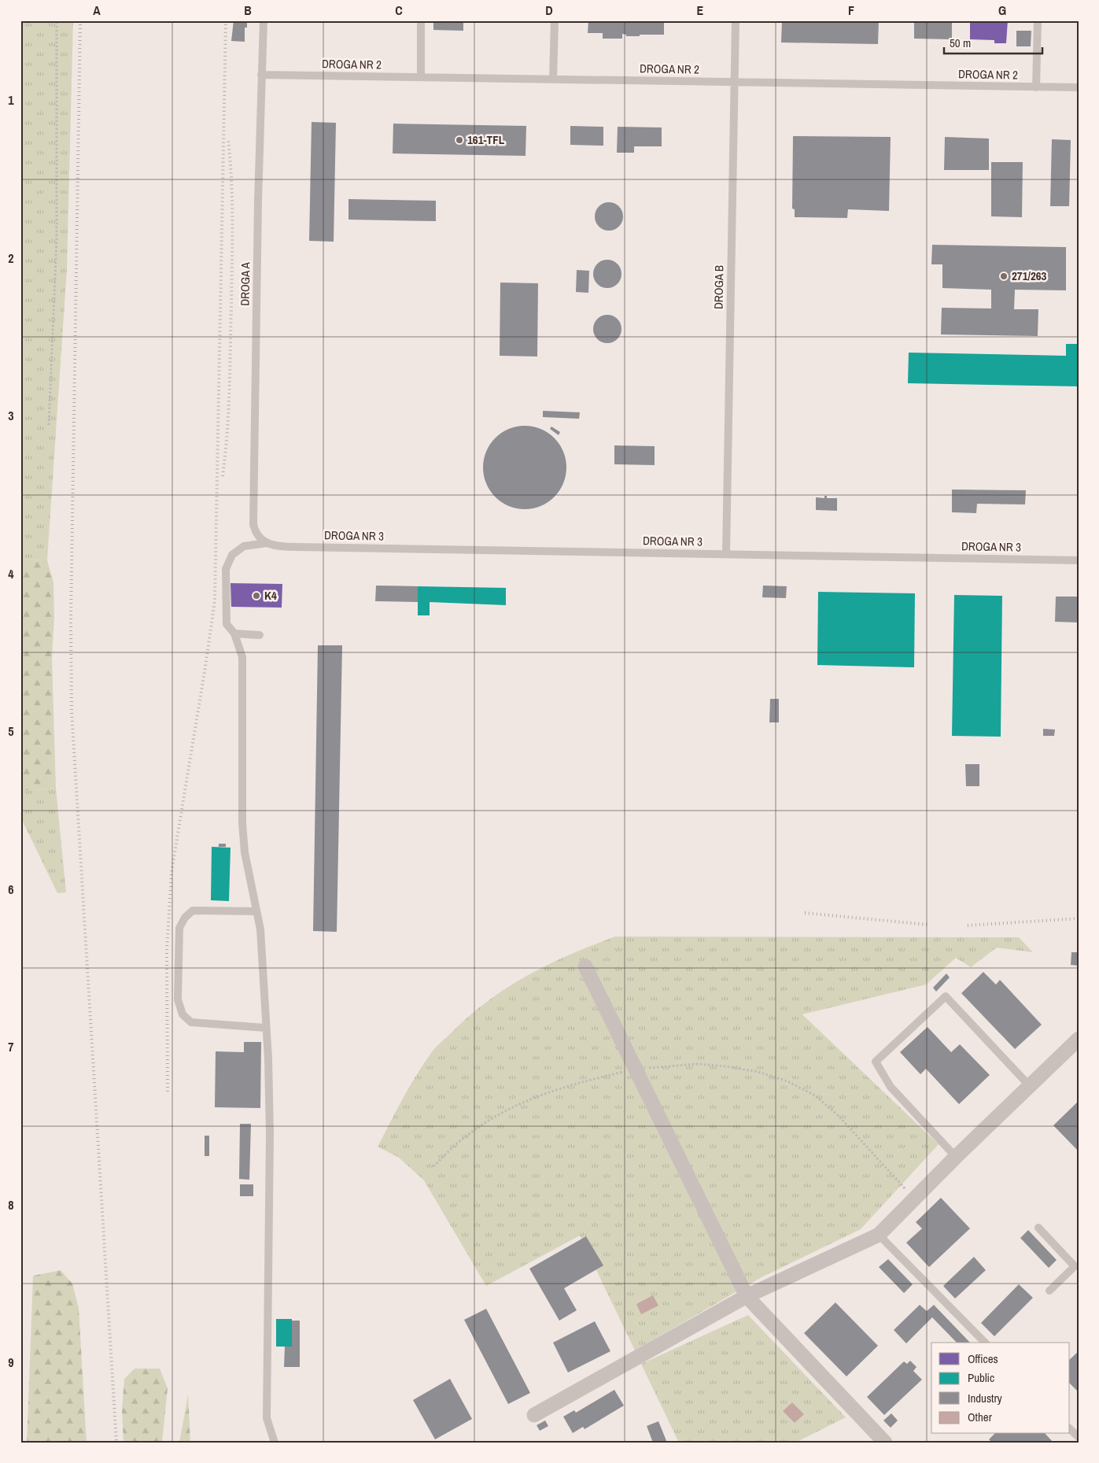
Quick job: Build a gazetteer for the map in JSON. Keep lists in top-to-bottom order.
{
  "streets": {
    "lane": [
      "DROGA NR 2",
      "DROGA A",
      "DROGA B",
      "DROGA NR 3"
    ]
  },
  "crossings": [
    ["DROGA NR 2", "DROGA A"],
    ["DROGA NR 2", "DROGA B"],
    ["DROGA A", "DROGA NR 3"],
    ["DROGA B", "DROGA NR 3"]
  ],
  "places": ["161-TFL", "271/263", "K4"],
  "legend": [
    "Offices",
    "Public",
    "Industry",
    "Other"
  ],
  "scale_bar": "50 m",
  "grid": {
    "columns": [
      "A",
      "B",
      "C",
      "D",
      "E",
      "F",
      "G"
    ],
    "rows": [
      "1",
      "2",
      "3",
      "4",
      "5",
      "6",
      "7",
      "8",
      "9"
    ]
  }
}
